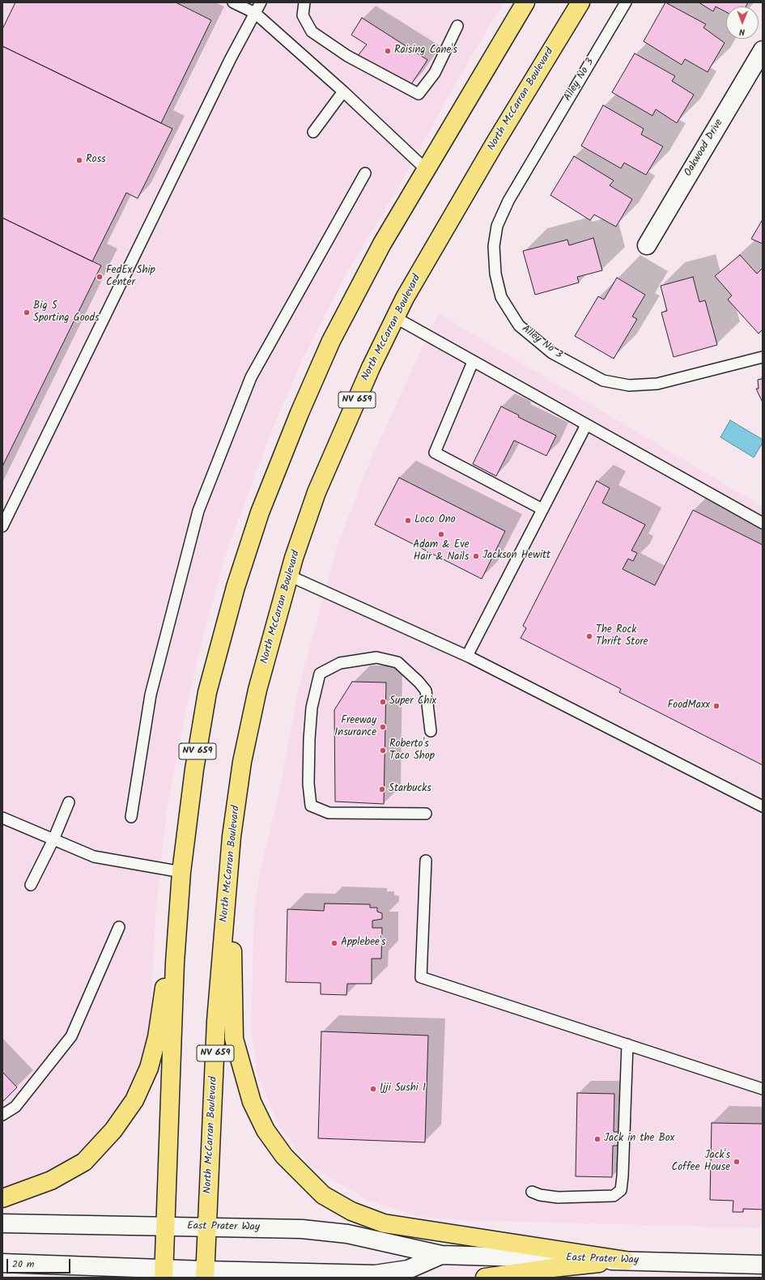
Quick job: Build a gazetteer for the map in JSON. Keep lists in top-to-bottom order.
{
  "streets": {
    "main road": [
      "North McCarran Boulevard",
      "Oakwood Drive",
      "NV 659",
      "East Prater Way"
    ],
    "lane": ["Alley No 3"]
  },
  "crossings": [
    ["North McCarran Boulevard", "East Prater Way"],
    ["NV 659", "East Prater Way"]
  ],
  "places": [
    "Raising Cane's",
    "Ross",
    "FedEx Ship Center",
    "Big 5 Sporting Goods",
    "Loco Ono",
    "Adam & Eve Hair & Nails",
    "Jackson Hewitt",
    "The Rock Thrift Store",
    "Super Chix",
    "FoodMaxx",
    "Freeway Insurance",
    "Roberto's Taco Shop",
    "Starbucks",
    "Applebee's",
    "Ijji Sushi 1",
    "Jack in the Box",
    "Jack's Coffee House"
  ],
  "scale_bar": "20 m",
  "north": "bottom"
}
